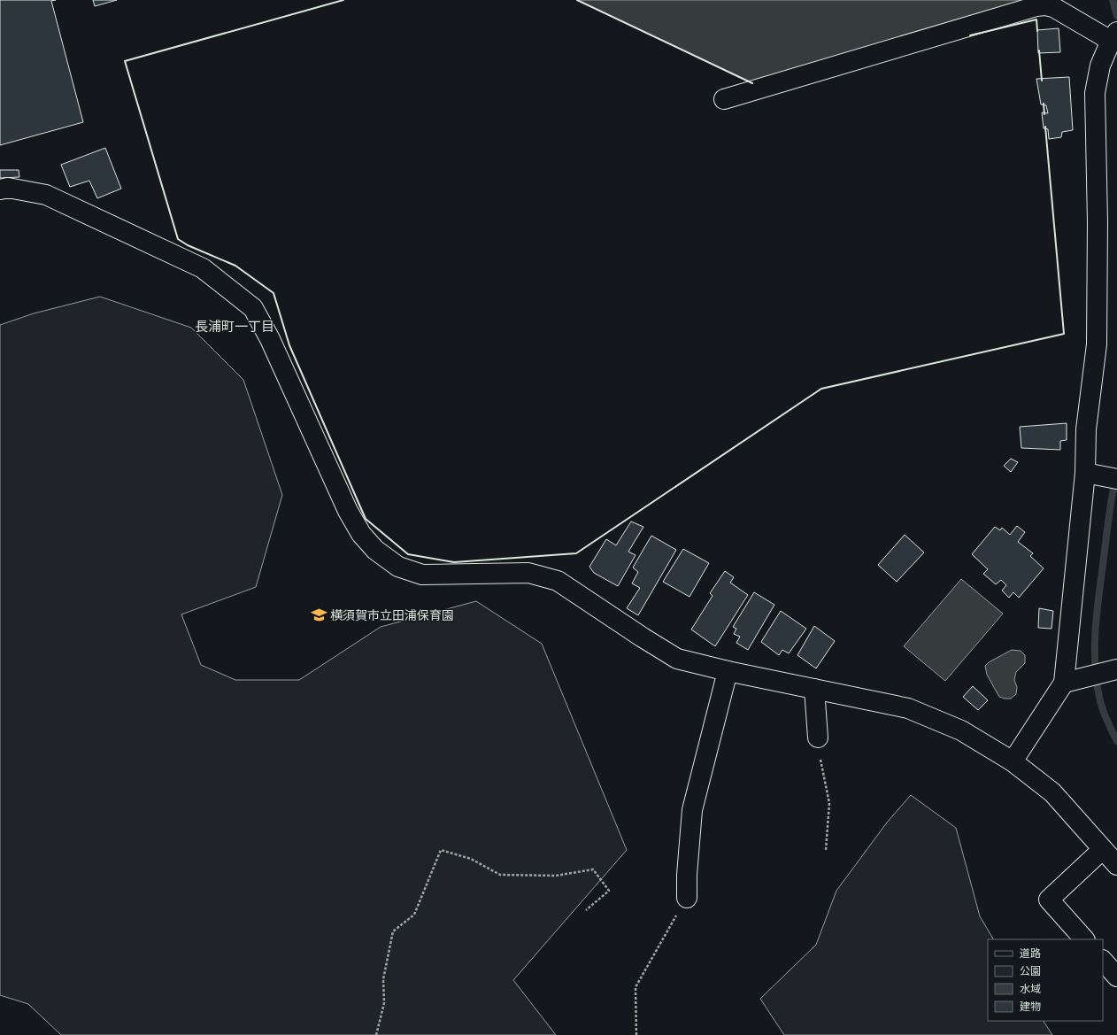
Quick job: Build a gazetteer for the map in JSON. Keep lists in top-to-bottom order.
{
  "districts": ["長浦町一丁目"],
  "places": {
    "school or university": ["横須賀市立田浦保育園"]
  },
  "legend": [
    "道路",
    "公園",
    "水域",
    "建物"
  ]
}
